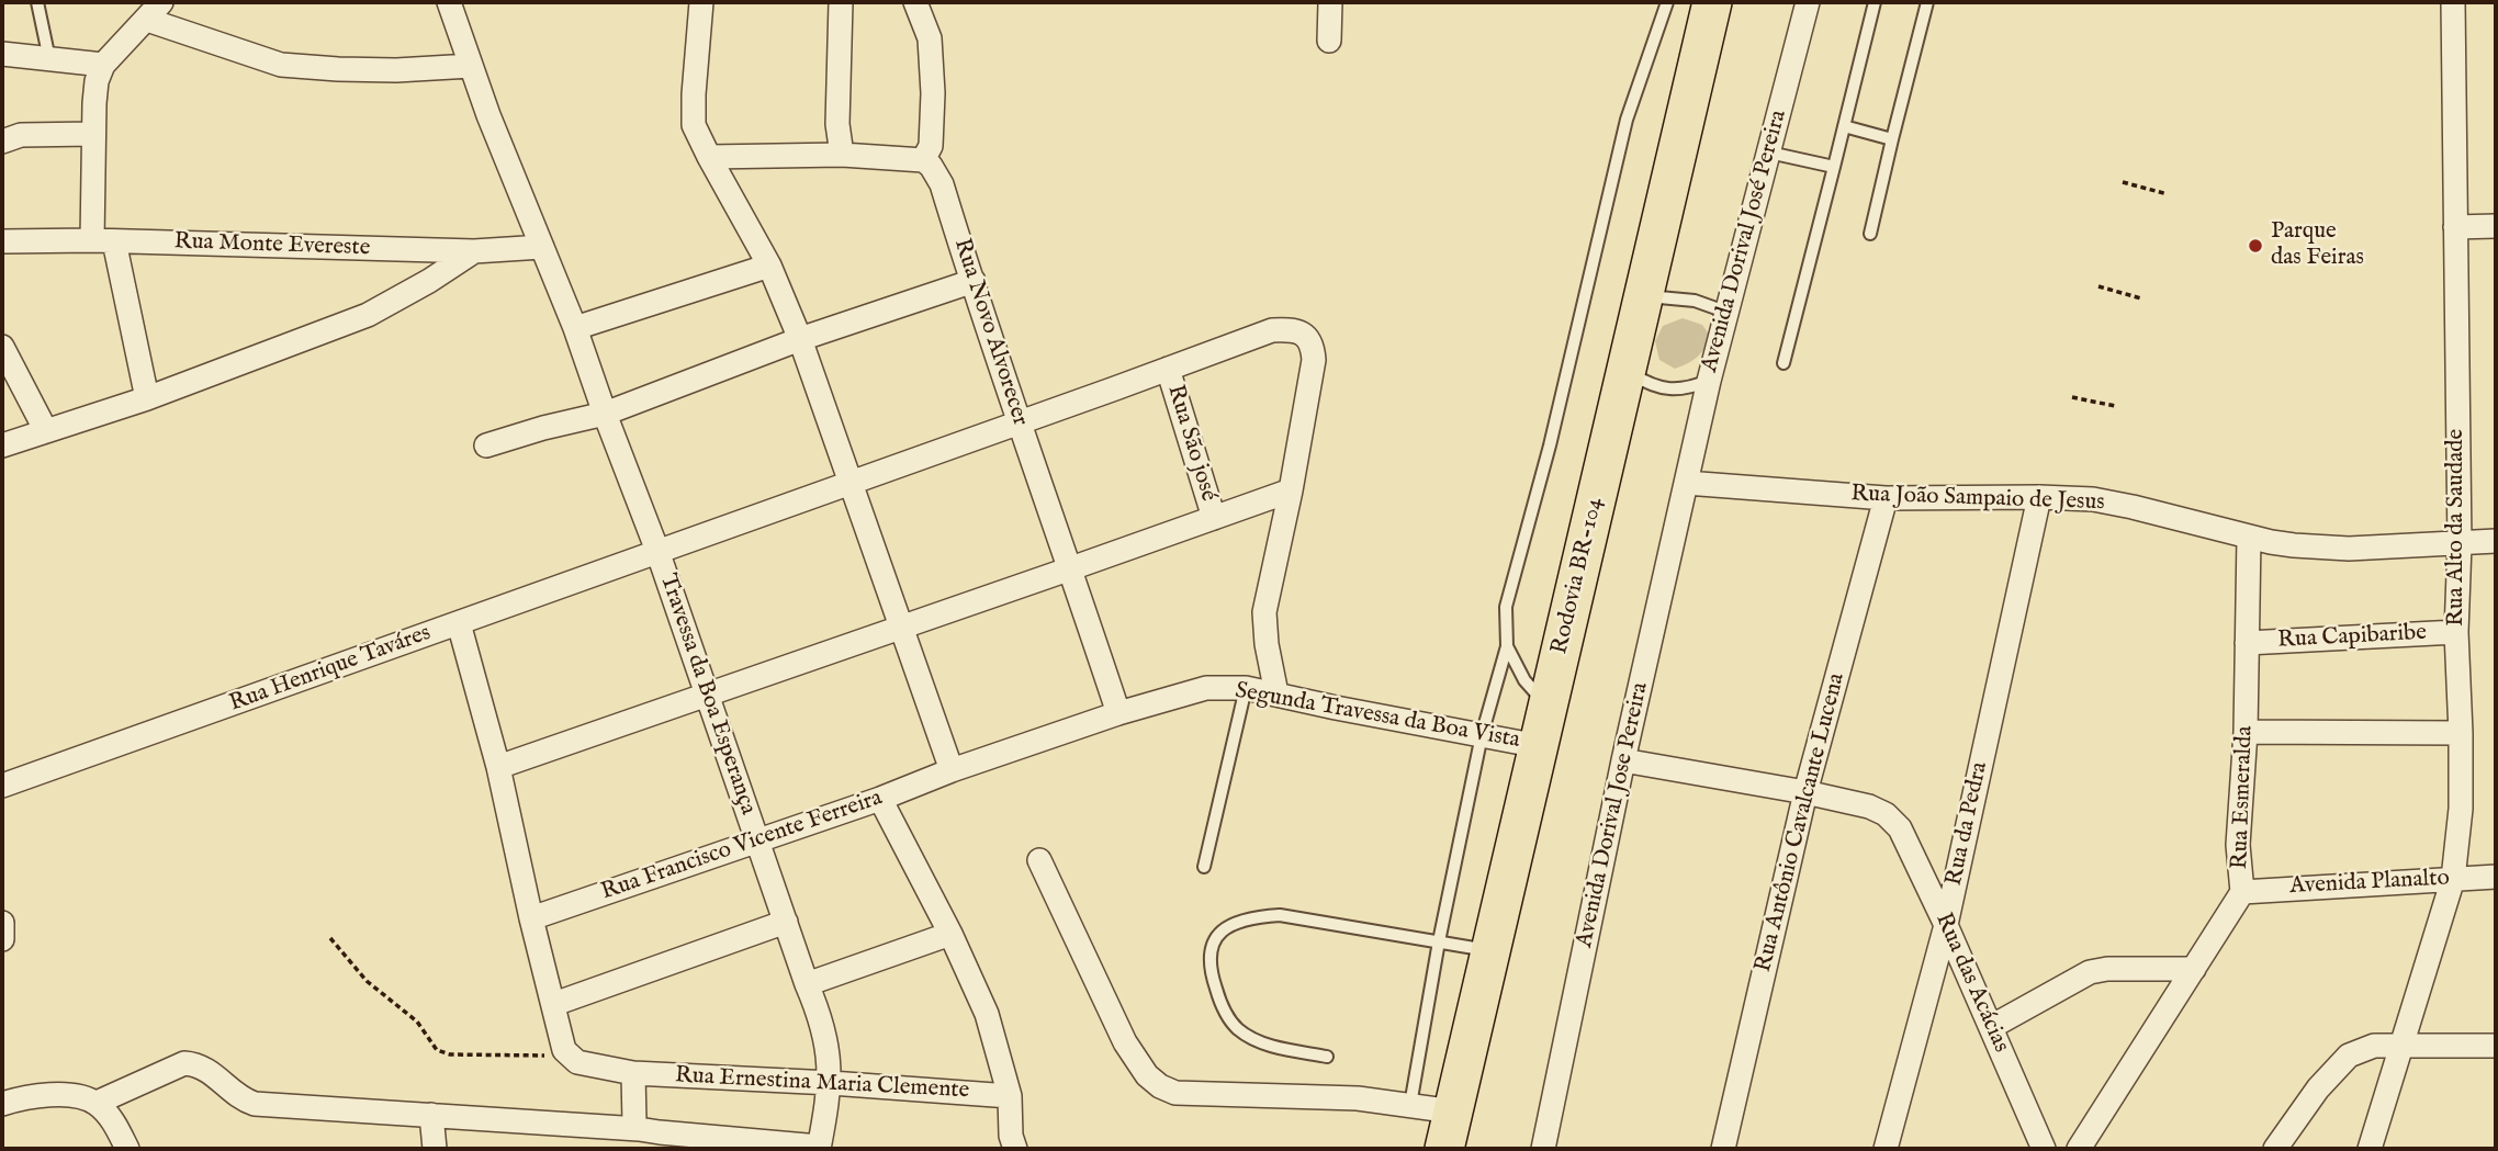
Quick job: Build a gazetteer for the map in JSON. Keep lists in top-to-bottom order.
{
  "streets": {
    "highway": ["Rodovia BR-104"],
    "street": [
      "Avenida Dorival José Pereira",
      "Rua Monte Evereste",
      "Rua Novo Alvorecer",
      "Rua São josé",
      "Rua João Sampaio de Jesus",
      "Rua Alto da Saudade",
      "Rua Capibaribe",
      "Rua Henrique Taváres",
      "Travessa da Boa Esperança",
      "Segunda Travessa da Boa Vista",
      "Rua Esmeralda",
      "Avenida Dorival Jose Pereira",
      "Rua Antônio Cavalcante Lucena",
      "Rua da Pedra",
      "Rua Francisco Vicente Ferreira",
      "Avenida Planalto",
      "Rua das Acácias",
      "Rua Ernestina Maria Clemente"
    ]
  },
  "crossings": [
    ["Avenida Dorival José Pereira", "Rua João Sampaio de Jesus"],
    ["Avenida Dorival José Pereira", "Avenida Dorival Jose Pereira"],
    ["Rua Monte Evereste", "Travessa da Boa Esperança"],
    ["Rua Novo Alvorecer", "Rua Henrique Taváres"],
    ["Rua Novo Alvorecer", "Segunda Travessa da Boa Vista"],
    ["Rua São josé", "Rua Henrique Taváres"],
    ["Rua João Sampaio de Jesus", "Rua Alto da Saudade"],
    ["Rua João Sampaio de Jesus", "Rua Esmeralda"],
    ["Rua João Sampaio de Jesus", "Avenida Dorival Jose Pereira"],
    ["Rua João Sampaio de Jesus", "Rua Antônio Cavalcante Lucena"],
    ["Rua João Sampaio de Jesus", "Rua da Pedra"],
    ["Rua Alto da Saudade", "Rua Capibaribe"],
    ["Rua Alto da Saudade", "Avenida Planalto"],
    ["Rodovia BR-104", "Segunda Travessa da Boa Vista"],
    ["Rua Capibaribe", "Rua Esmeralda"],
    ["Rua Henrique Taváres", "Travessa da Boa Esperança"],
    ["Travessa da Boa Esperança", "Rua Francisco Vicente Ferreira"],
    ["Travessa da Boa Esperança", "Rua Ernestina Maria Clemente"],
    ["Segunda Travessa da Boa Vista", "Rua Francisco Vicente Ferreira"],
    ["Rua Esmeralda", "Avenida Planalto"],
    ["Avenida Dorival Jose Pereira", "Rua das Acácias"],
    ["Rua Antônio Cavalcante Lucena", "Rua das Acácias"],
    ["Rua da Pedra", "Rua das Acácias"]
  ],
  "places": ["Parque das Feiras"]
}
